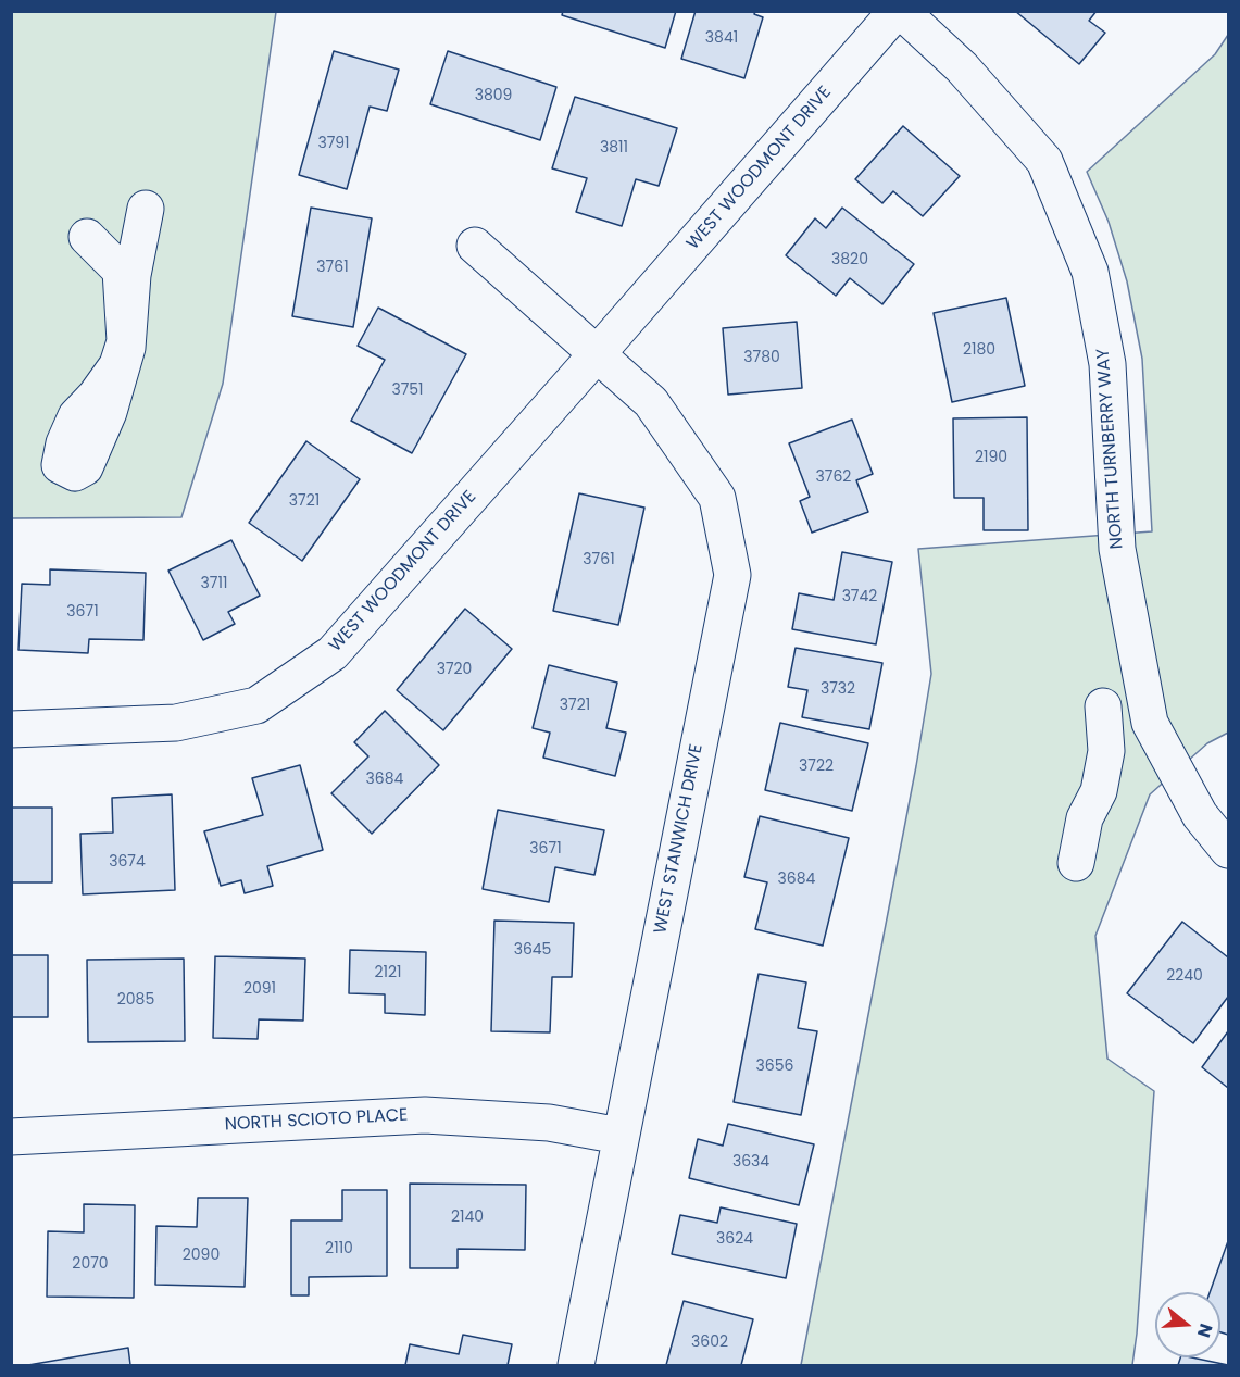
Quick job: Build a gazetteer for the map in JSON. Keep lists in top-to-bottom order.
{
  "streets": {
    "street": [
      "WEST WOODMONT DRIVE",
      "NORTH TURNBERRY WAY",
      "WEST STANWICH DRIVE",
      "NORTH SCIOTO PLACE"
    ]
  },
  "crossings": [
    ["WEST WOODMONT DRIVE", "NORTH TURNBERRY WAY"],
    ["WEST WOODMONT DRIVE", "WEST STANWICH DRIVE"],
    ["WEST STANWICH DRIVE", "NORTH SCIOTO PLACE"]
  ],
  "house_numbers": [
    "3841",
    "3809",
    "3791",
    "3811",
    "3820",
    "3761",
    "2180",
    "3780",
    "3751",
    "2190",
    "3762",
    "3721",
    "3761",
    "3711",
    "3742",
    "3671",
    "3720",
    "3732",
    "3721",
    "3722",
    "3684",
    "3671",
    "3674",
    "3684",
    "3645",
    "2121",
    "2240",
    "2091",
    "2085",
    "3656",
    "3634",
    "2140",
    "3624",
    "2110",
    "2090",
    "2070",
    "3602"
  ],
  "north": "right"
}
